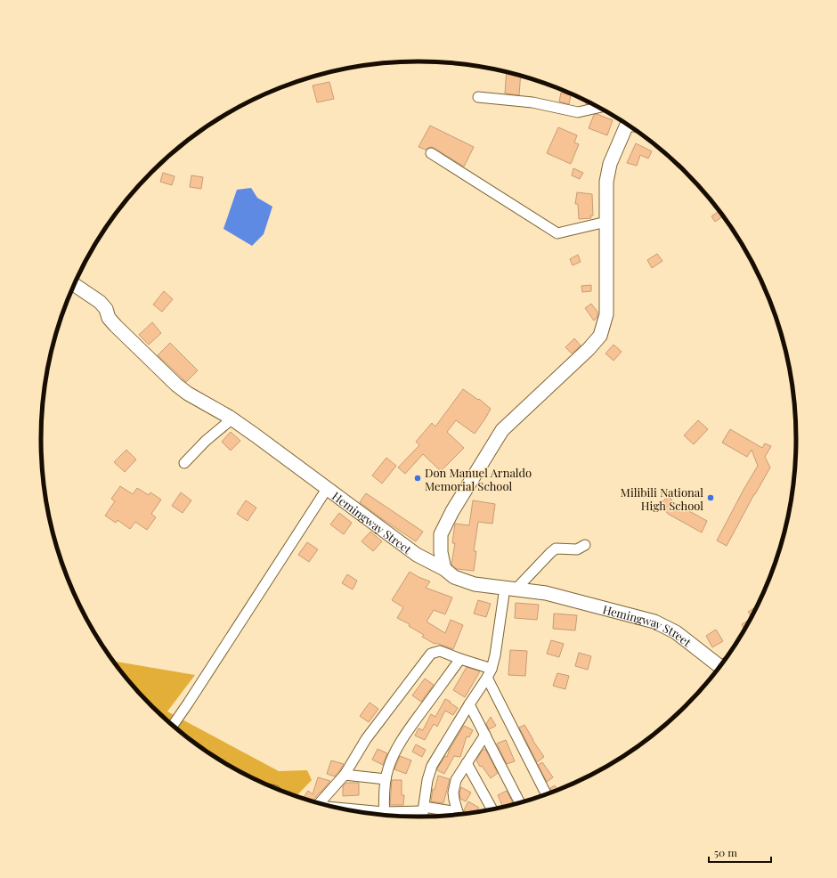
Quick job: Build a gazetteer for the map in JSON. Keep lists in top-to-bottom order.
{
  "streets": {
    "main road": ["Hemingway Street"]
  },
  "places": ["Don Manuel Arnaldo Memorial School", "Milibili National High School"],
  "scale_bar": "50 m"
}
